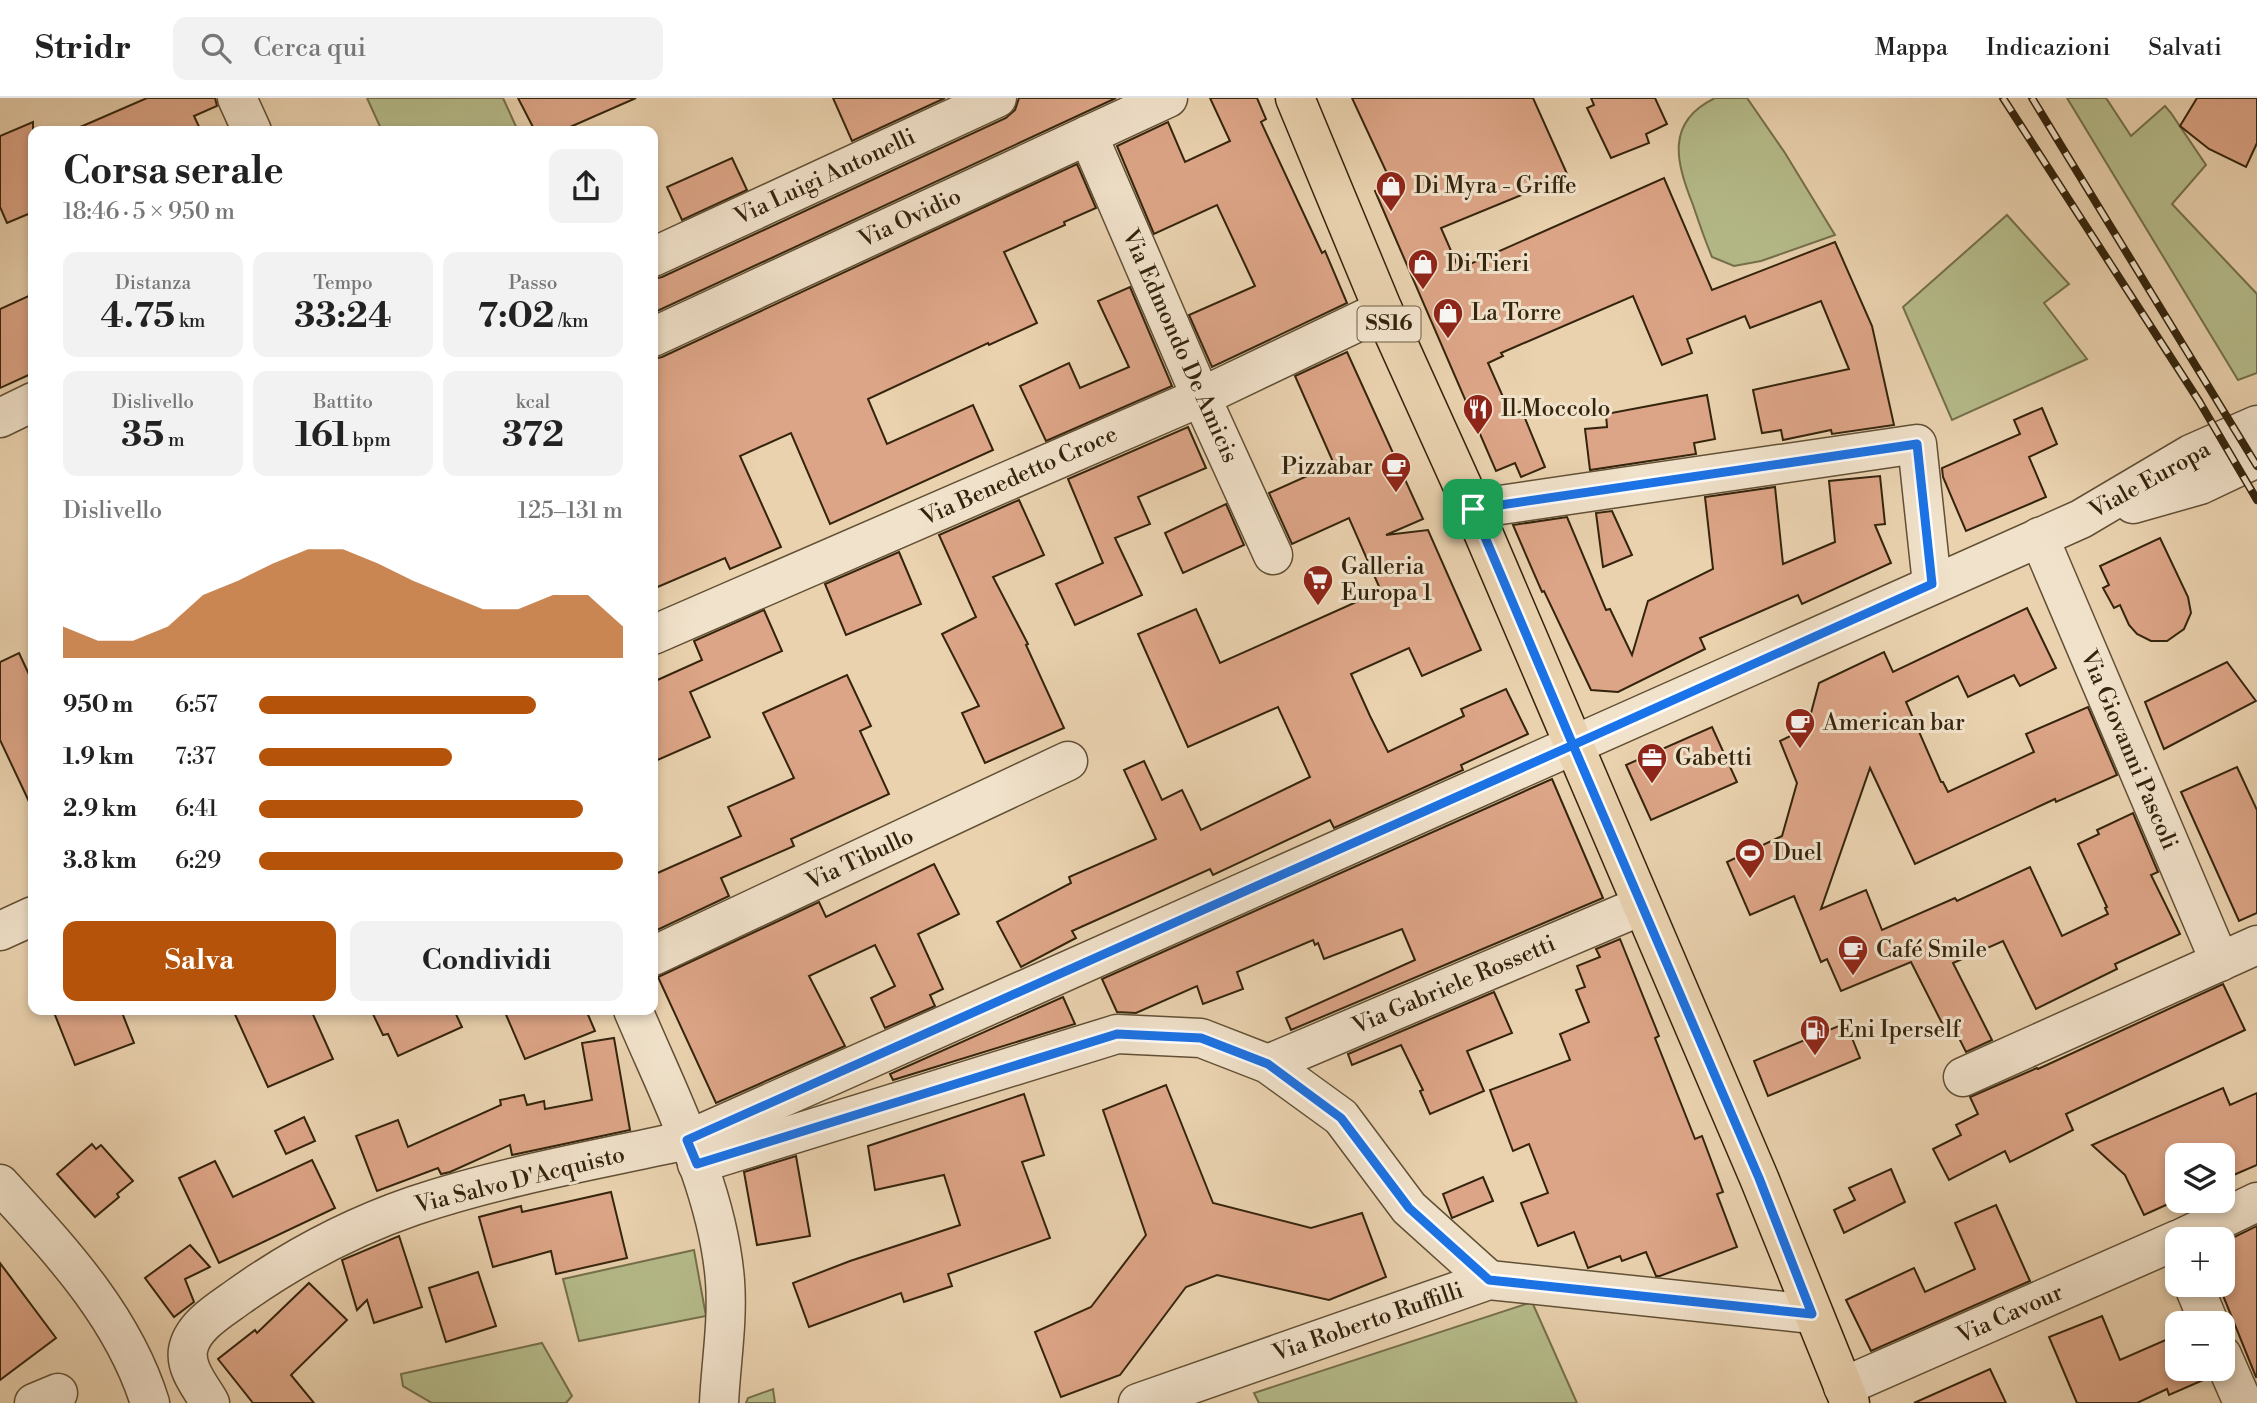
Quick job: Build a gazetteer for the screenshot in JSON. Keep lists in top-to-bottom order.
{
  "streets": {
    "main road": ["SS16"],
    "street": [
      "Via Luigi Antonelli",
      "Via Ovidio",
      "Via Edmondo De Amicis",
      "Via Benedetto Croce",
      "Viale Europa",
      "Via Giovanni Pascoli",
      "Via Tibullo",
      "Via Gabriele Rossetti",
      "Via Salvo D'Acquisto",
      "Via Cavour",
      "Via Roberto Ruffilli"
    ]
  },
  "crossings": [
    ["Via Ovidio", "Via Edmondo De Amicis"],
    ["SS16", "Via Benedetto Croce"],
    ["SS16", "Viale Europa"],
    ["SS16", "Via Gabriele Rossetti"],
    ["SS16", "Via Cavour"],
    ["SS16", "Via Roberto Ruffilli"],
    ["Via Edmondo De Amicis", "Via Benedetto Croce"],
    ["Viale Europa", "Via Giovanni Pascoli"],
    ["Viale Europa", "Via Salvo D'Acquisto"]
  ],
  "places": {
    "shop": ["Di Myra - Griffe", "Di Tieri", "La Torre"],
    "restaurant": ["Il Moccolo"],
    "cafe": ["Pizzabar", "American bar", "Café Smile"],
    "supermarket": ["Galleria Europa 1"],
    "office": ["Gabetti"],
    "sports": ["Duel"],
    "fuel station": ["Eni Iperself"]
  },
  "page": {
    "header": "Stridr",
    "search": "Cerca qui",
    "nav": ["Mappa", "Indicazioni", "Salvati"],
    "heading": ["Corsa serale", "18:46 · 5 × 950 m"],
    "stats": [
      ["Distanza", "4.75 km"],
      ["Tempo", "33:24"],
      ["Passo", "7:02 /km"],
      ["Dislivello", "35 m"],
      ["Battito", "161 bpm"],
      ["kcal", "372"]
    ],
    "chart": ["Dislivello", "125–131 m"],
    "list": [
      {
        "name": "950 m",
        "note": "6:57"
      },
      {
        "name": "1.9 km",
        "note": "7:37"
      },
      {
        "name": "2.9 km",
        "note": "6:41"
      },
      {
        "name": "3.8 km",
        "note": "6:29"
      }
    ],
    "buttons": ["Salva", "Condividi"],
    "map_buttons": ["+", "−"]
  }
}
